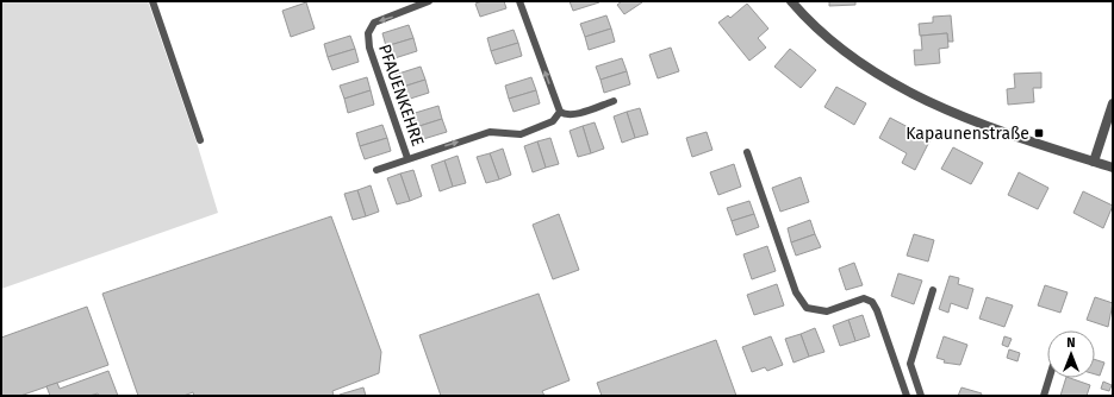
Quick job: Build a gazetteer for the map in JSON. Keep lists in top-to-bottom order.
{
  "streets": {
    "lane": ["PFAUENKEHRE"]
  },
  "places": {
    "transit": ["Kapaunenstraße"]
  },
  "north": "top"
}
